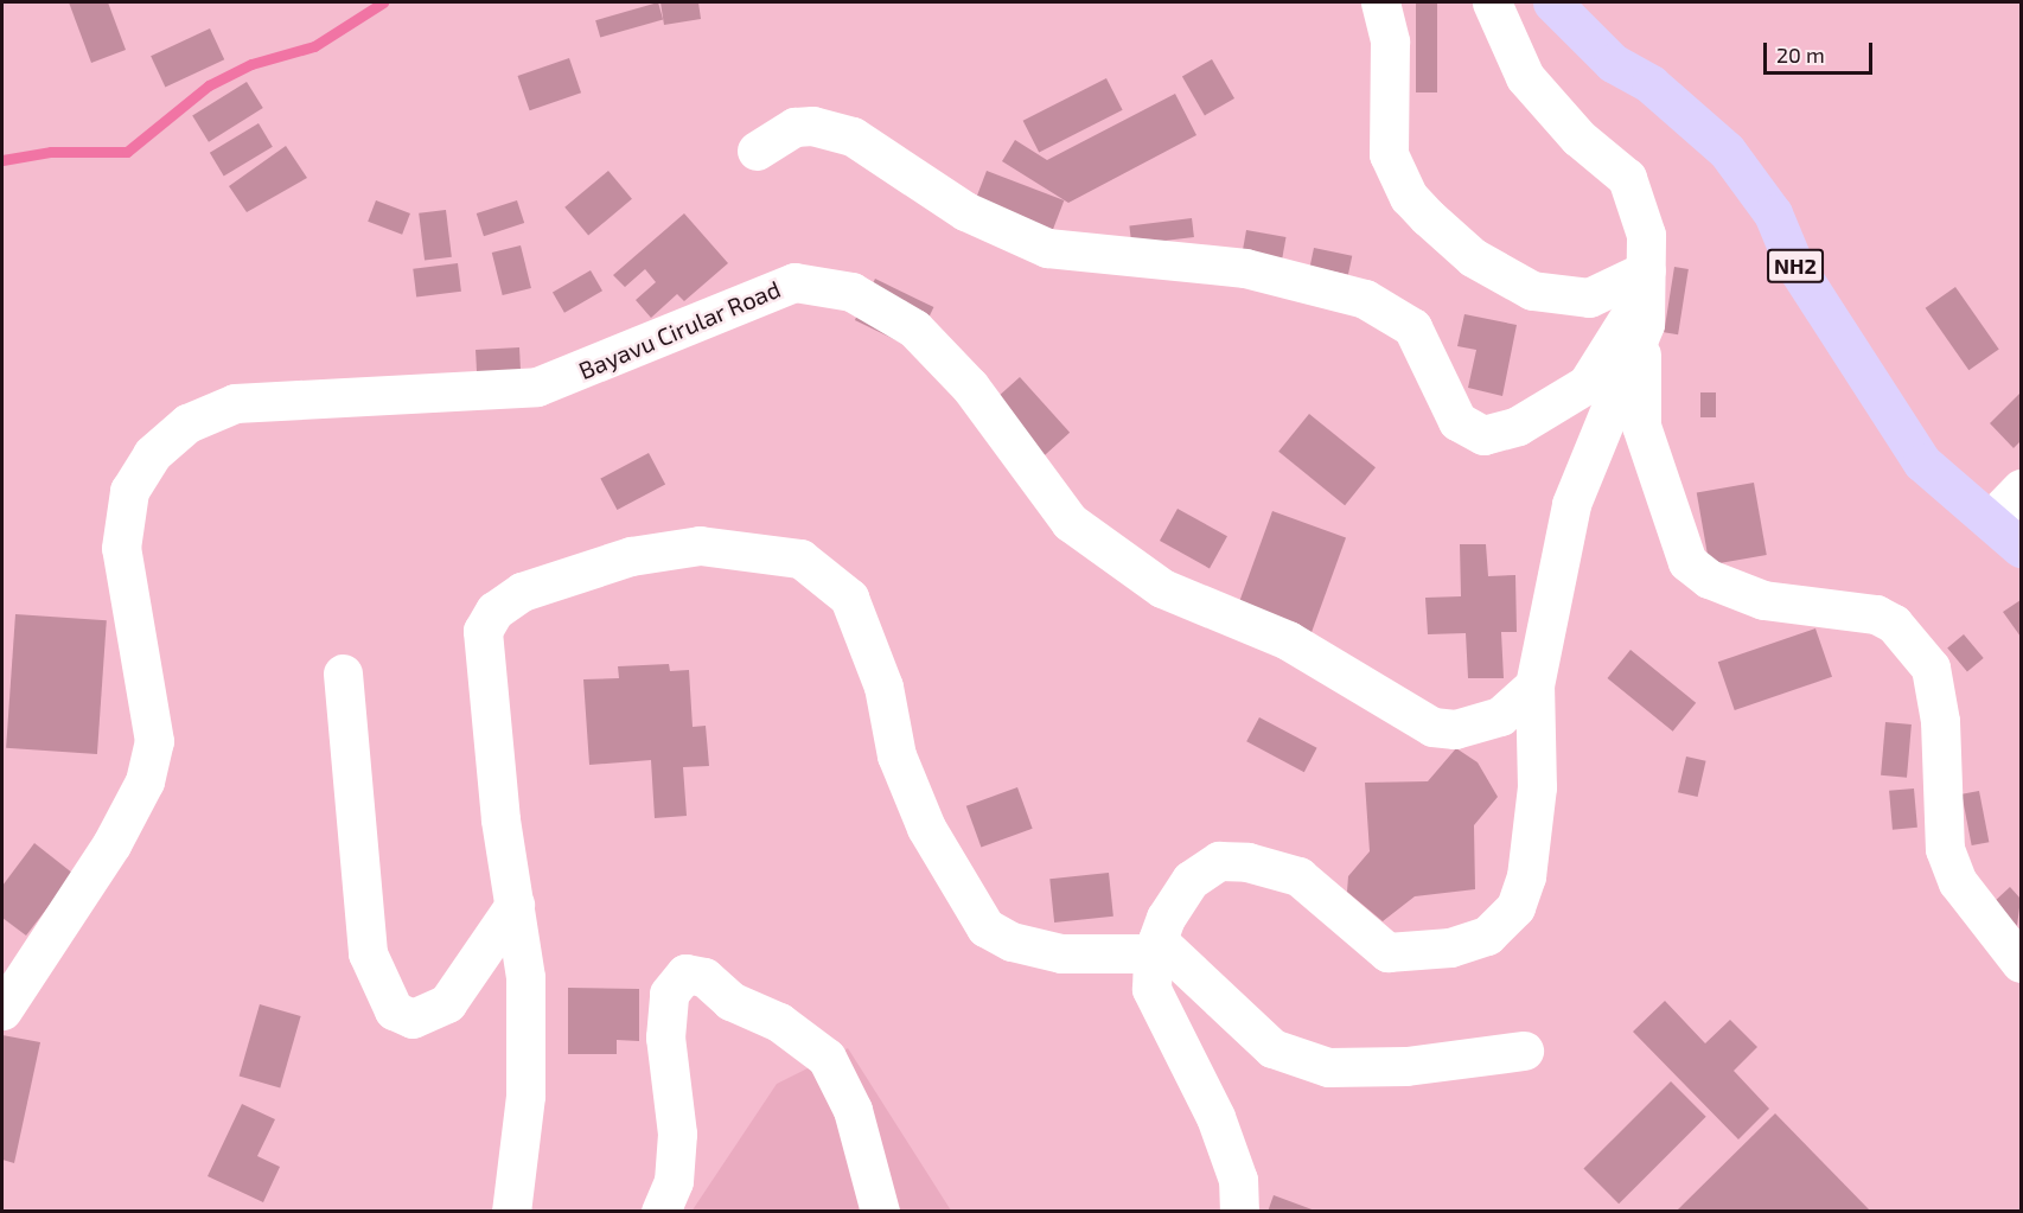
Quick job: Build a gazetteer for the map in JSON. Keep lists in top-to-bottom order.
{
  "streets": {
    "highway": ["NH2"],
    "street": ["Bayavu Cirular Road"]
  },
  "scale_bar": "20 m"
}
